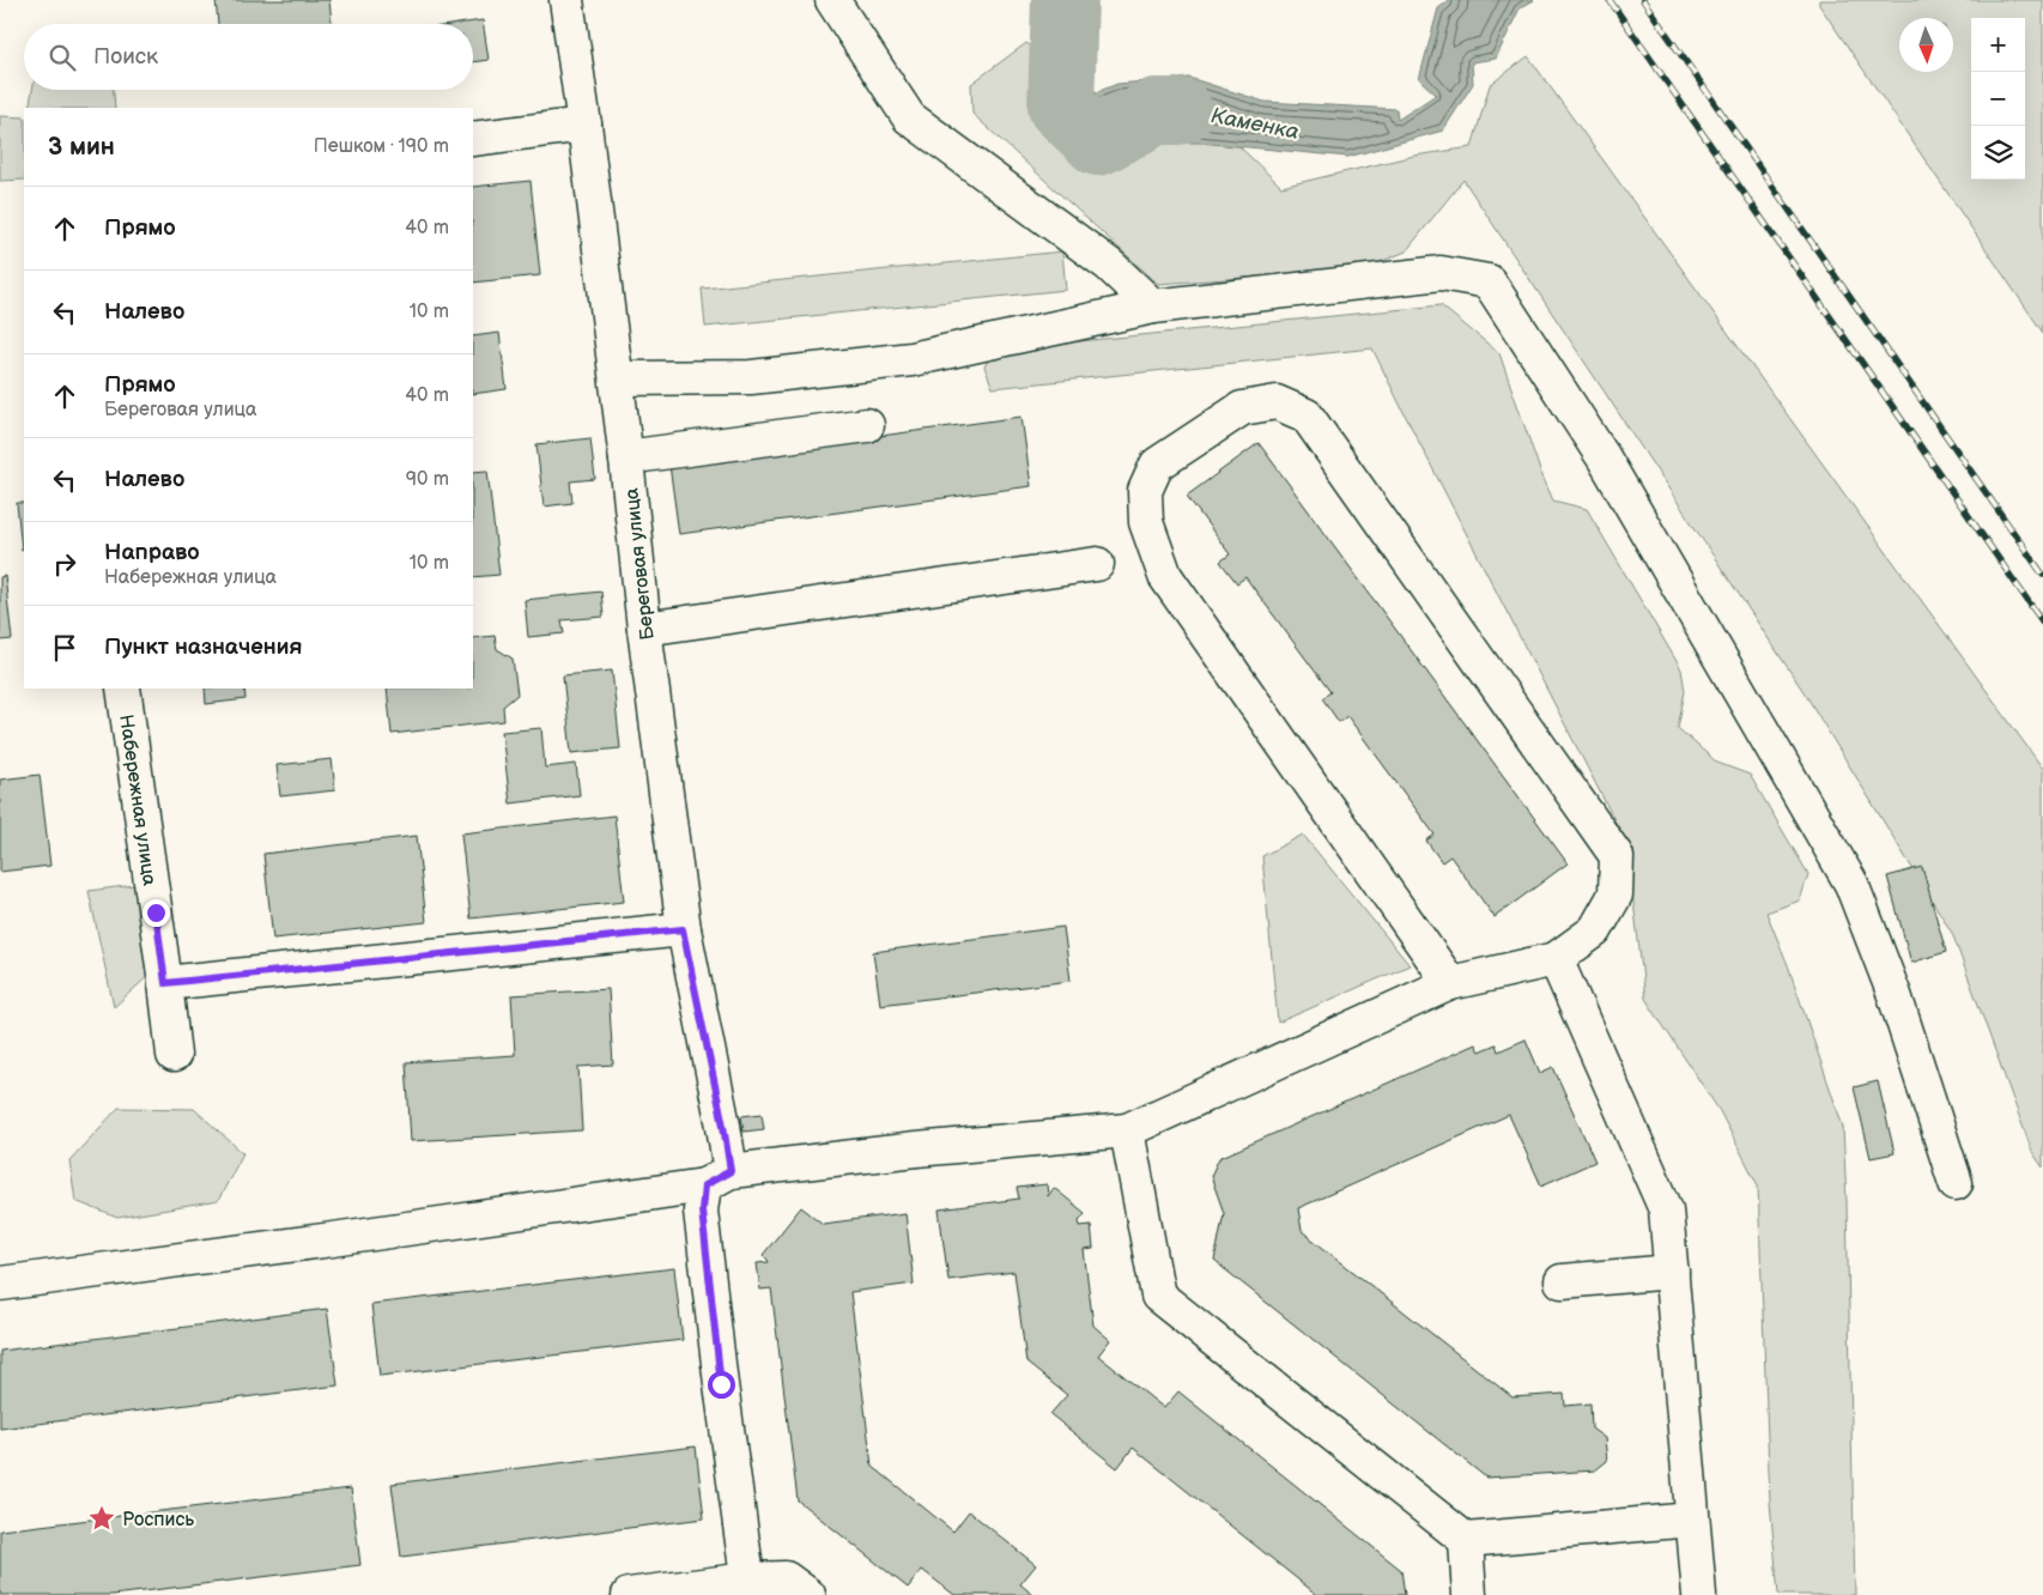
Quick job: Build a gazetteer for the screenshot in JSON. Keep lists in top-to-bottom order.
{
  "streets": {
    "street": ["Береговая улица", "Набережная улица"]
  },
  "water": ["Каменка"],
  "places": {
    "place": ["Роспись"]
  },
  "north": "bottom",
  "page": {
    "map_buttons": ["+", "−"],
    "search": "Поиск",
    "heading": ["3 мин", "Пешком · 190 m"],
    "list": [
      ["Прямо", "40 m"],
      ["Налево", "10 m"],
      ["Прямо", "Береговая улица", "40 m"],
      ["Налево", "90 m"],
      ["Направо", "Набережная улица", "10 m"],
      "Пункт назначения"
    ]
  }
}
